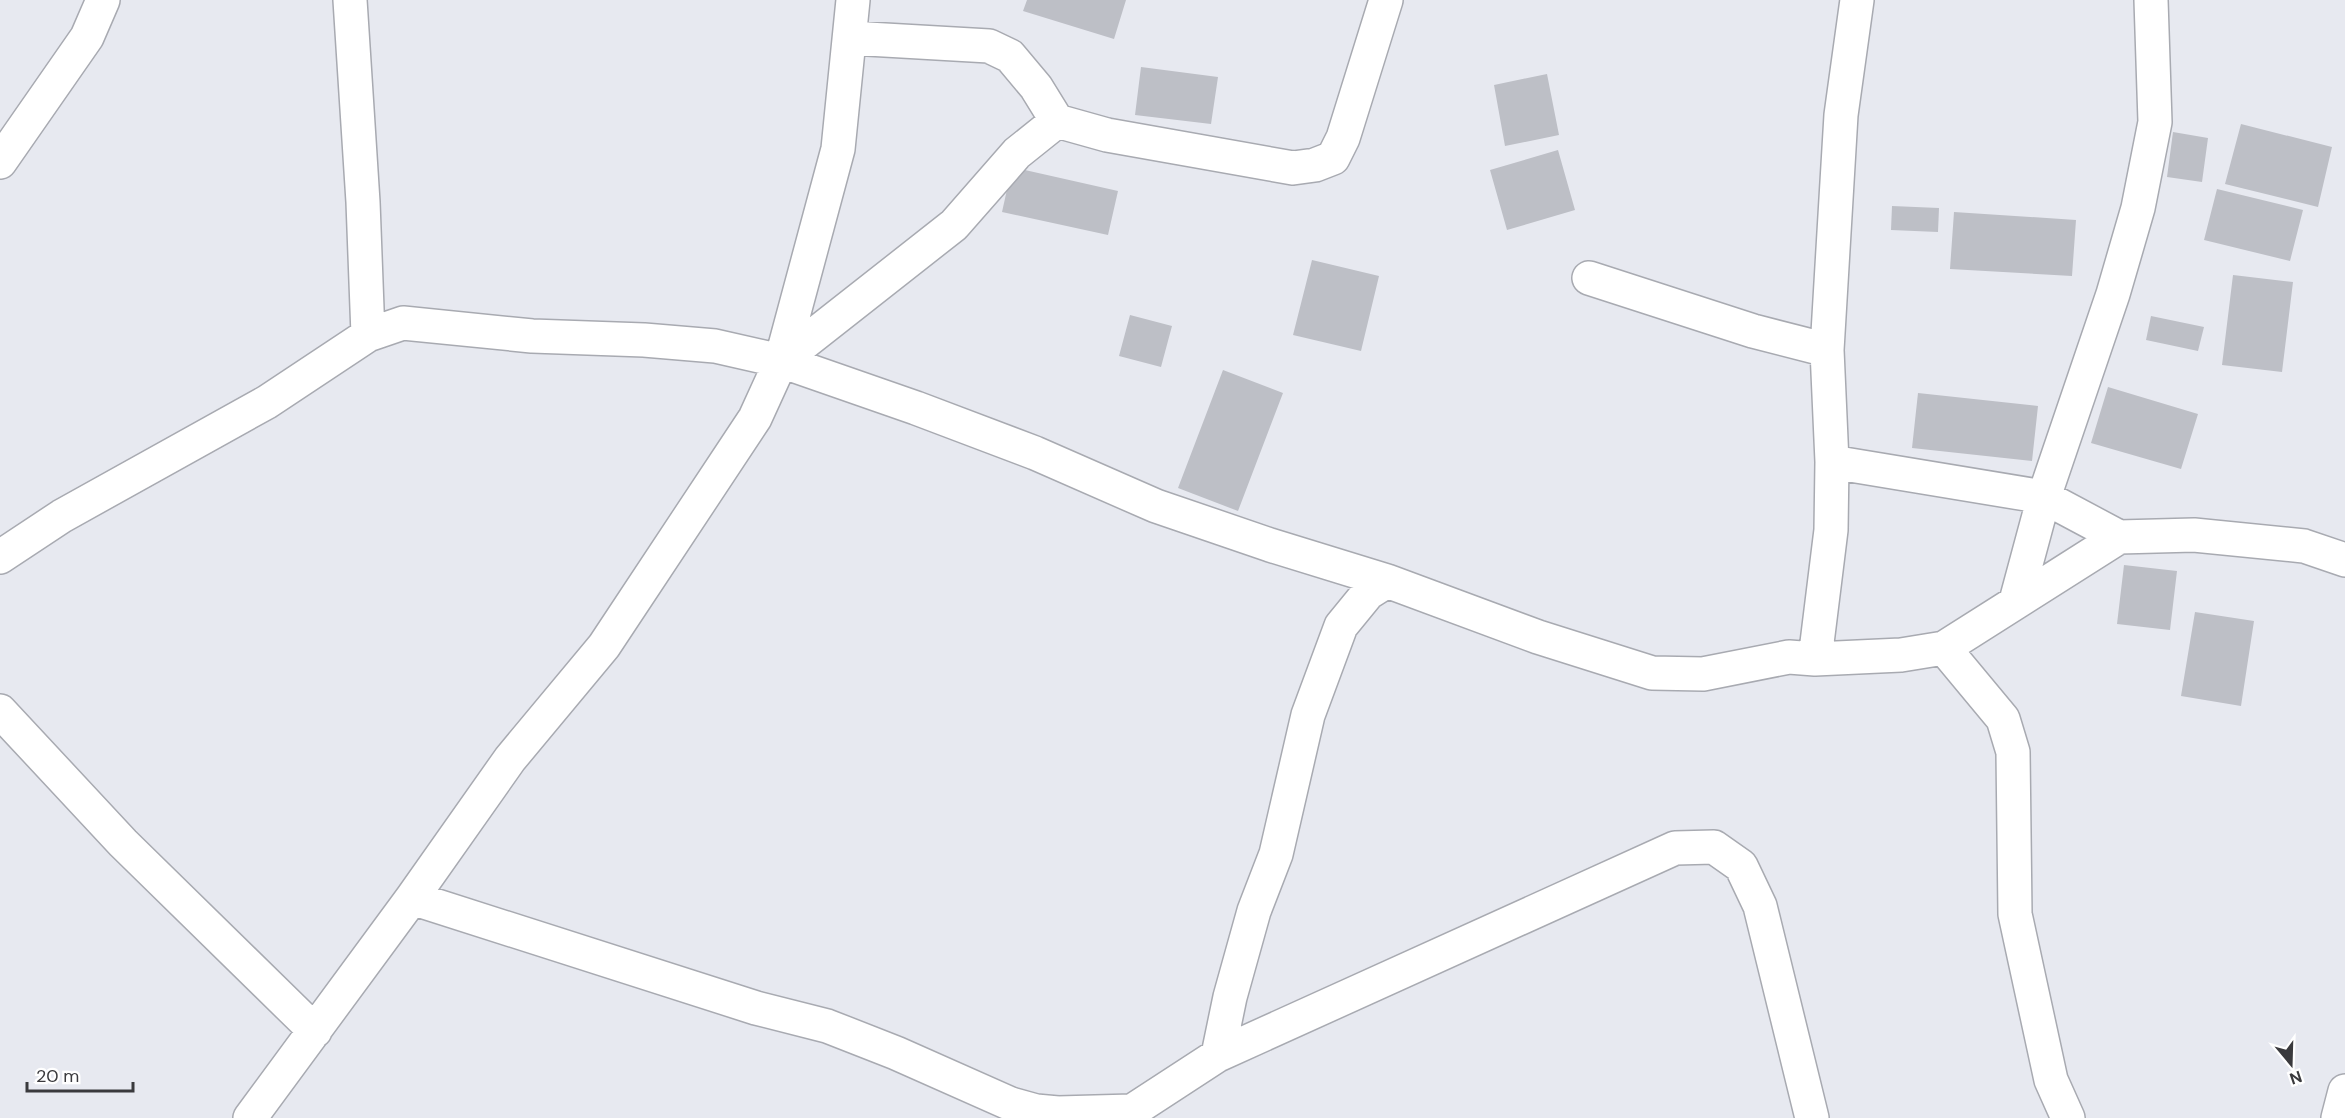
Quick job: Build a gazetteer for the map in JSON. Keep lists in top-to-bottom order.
{
  "scale_bar": "20 m",
  "north": "bottom"
}
